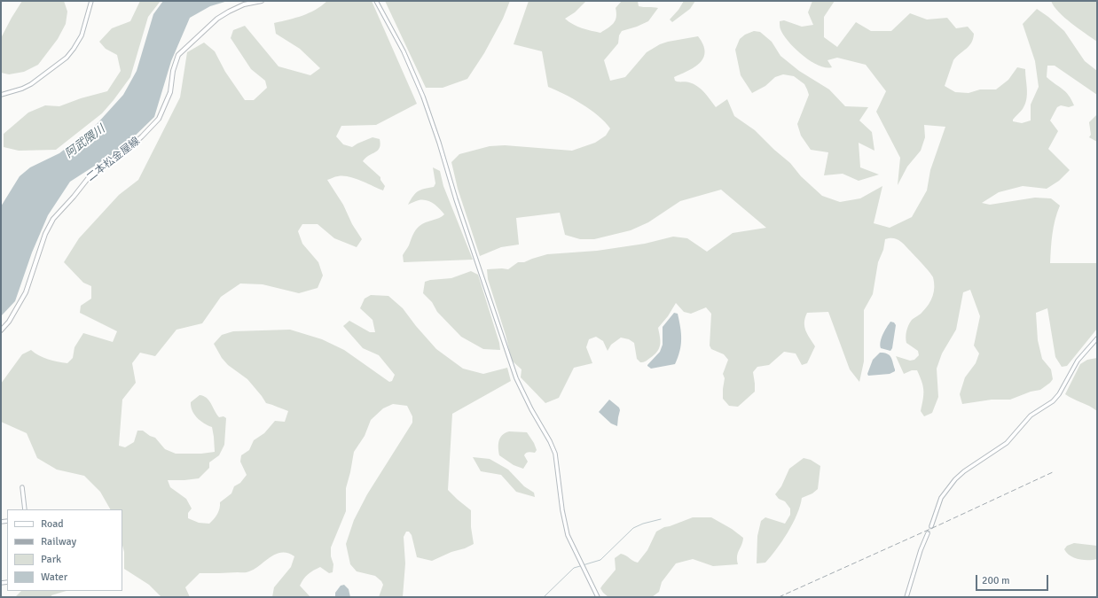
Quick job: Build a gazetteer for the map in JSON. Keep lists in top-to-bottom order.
{
  "streets": {
    "main road": ["二本松金屋線"]
  },
  "water": ["阿武隈川"],
  "legend": [
    "Road",
    "Railway",
    "Park",
    "Water"
  ],
  "scale_bar": "200 m"
}
